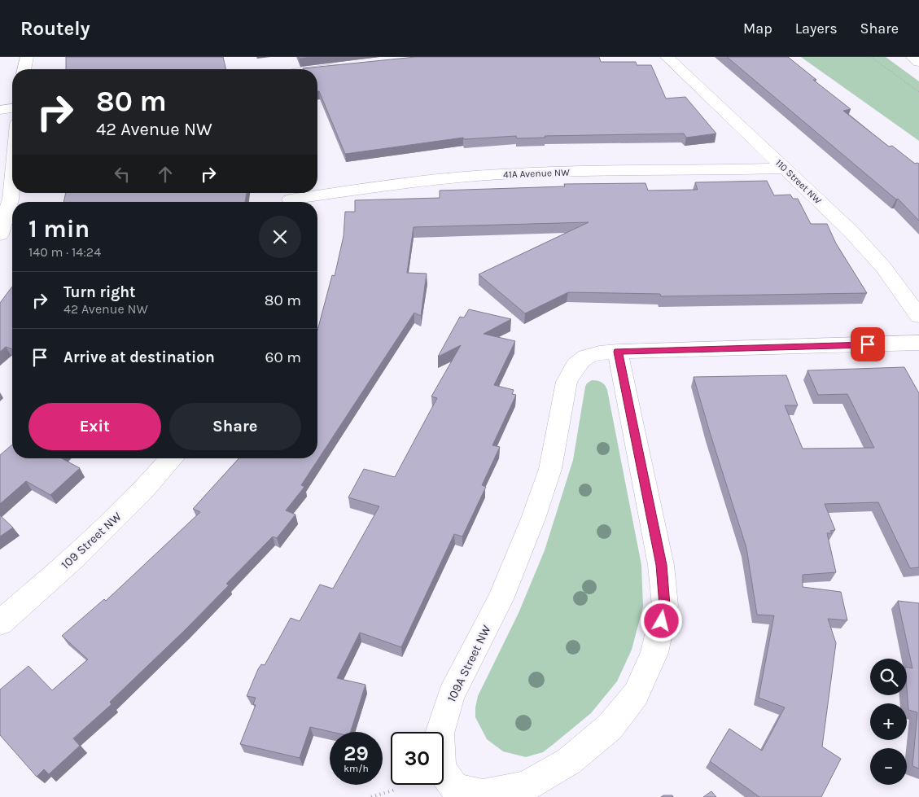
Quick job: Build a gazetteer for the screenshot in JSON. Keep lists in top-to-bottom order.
{
  "streets": {
    "street": [
      "41A Avenue NW",
      "110 Street NW",
      "109 Street NW",
      "109A Street NW"
    ]
  },
  "crossings": [
    ["41A Avenue NW", "110 Street NW"]
  ],
  "page": {
    "header": "Routely",
    "nav": ["Map", "Layers", "Share"],
    "turn": ["80 m", "42 Avenue NW"],
    "heading": ["1 min", "140 m · 14:24"],
    "list": [
      {
        "name": "Turn right",
        "note": "42 Avenue NW",
        "value": "80 m"
      },
      {
        "name": "Arrive at destination",
        "value": "60 m"
      }
    ],
    "buttons": ["Exit", "Share"],
    "map_buttons": ["+", "−"],
    "speed": "29 km/h",
    "limit": "30"
  }
}
